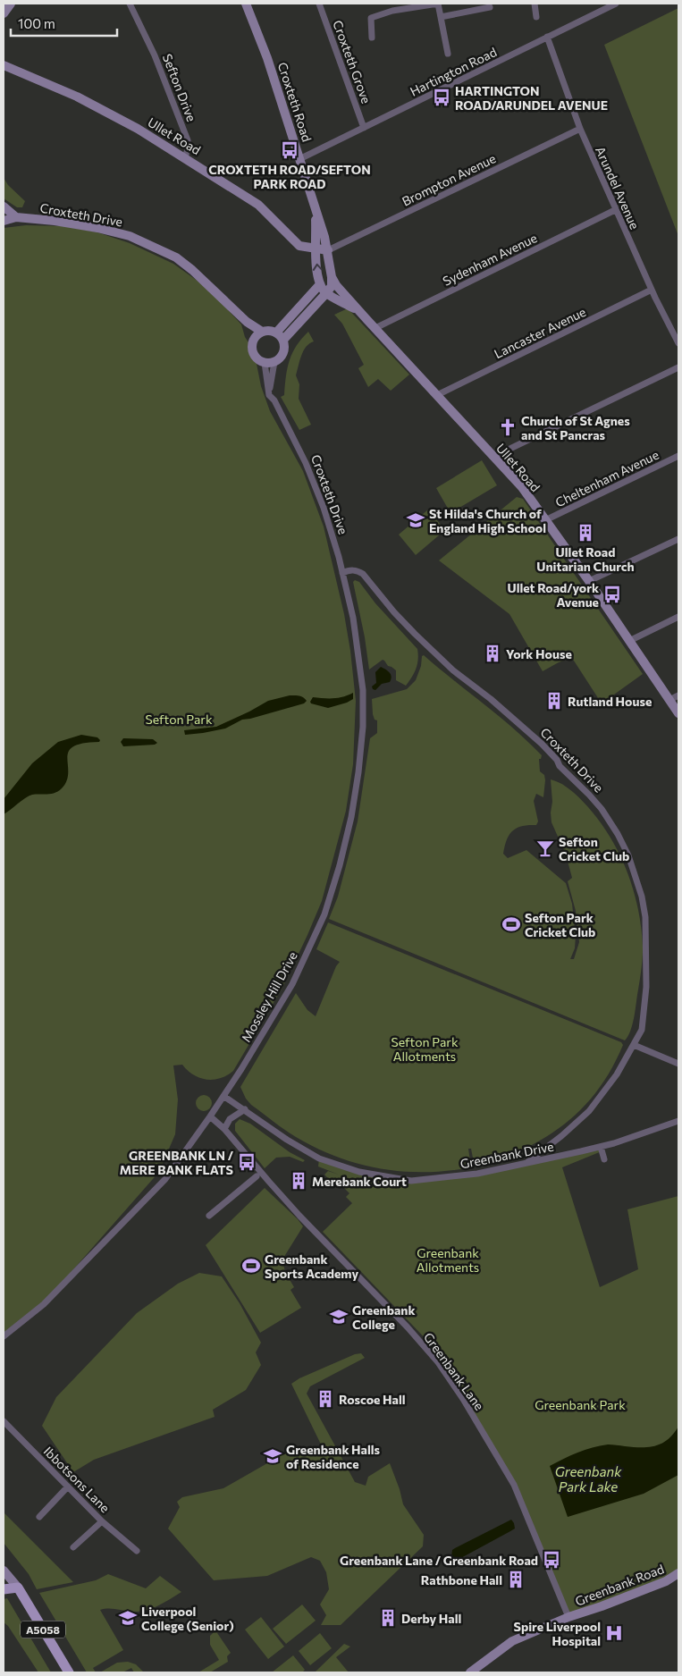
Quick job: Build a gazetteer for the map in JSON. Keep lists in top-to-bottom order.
{
  "streets": {
    "main road": [
      "Croxteth Road",
      "Ullet Road",
      "Croxteth Drive",
      "Greenbank Road",
      "A5058"
    ],
    "street": [
      "Croxteth Grove",
      "Hartington Road",
      "Sefton Drive",
      "Brompton Avenue",
      "Arundel Avenue",
      "Sydenham Avenue",
      "Lancaster Avenue",
      "Cheltenham Avenue",
      "Mossley Hill Drive",
      "Greenbank Drive",
      "Greenbank Lane",
      "Ibbotsons Lane"
    ]
  },
  "crossings": [
    ["Croxteth Grove", "Hartington Road"],
    ["Hartington Road", "Croxteth Road"],
    ["Hartington Road", "Arundel Avenue"],
    ["Sefton Drive", "Ullet Road"],
    ["Croxteth Road", "Ullet Road"],
    ["Croxteth Road", "Brompton Avenue"],
    ["Ullet Road", "Sydenham Avenue"],
    ["Ullet Road", "Lancaster Avenue"],
    ["Ullet Road", "Cheltenham Avenue"],
    ["Brompton Avenue", "Arundel Avenue"],
    ["Arundel Avenue", "Sydenham Avenue"],
    ["Arundel Avenue", "Lancaster Avenue"],
    ["Croxteth Drive", "Mossley Hill Drive"],
    ["Croxteth Drive", "Greenbank Drive"],
    ["Mossley Hill Drive", "Greenbank Drive"],
    ["Mossley Hill Drive", "Greenbank Lane"],
    ["Greenbank Lane", "Greenbank Road"]
  ],
  "water": ["Greenbank Park Lake"],
  "parks": [
    "Sefton Park",
    "Sefton Park Allotments",
    "Greenbank Allotments",
    "Greenbank Park"
  ],
  "places": {
    "bus stop": [
      "HARTINGTON ROAD/ARUNDEL AVENUE",
      "CROXTETH ROAD/SEFTON PARK ROAD",
      "Ullet Road/york Avenue",
      "GREENBANK LN / MERE BANK FLATS",
      "Greenbank Lane / Greenbank Road"
    ],
    "church": ["Church of St Agnes and St Pancras"],
    "school or university": [
      "St Hilda's Church of England High School",
      "Greenbank College",
      "Greenbank Halls of Residence",
      "Liverpool College (Senior)"
    ],
    "building": [
      "Ullet Road Unitarian Church",
      "York House",
      "Rutland House",
      "Merebank Court",
      "Roscoe Hall",
      "Rathbone Hall",
      "Derby Hall"
    ],
    "bar": ["Sefton Cricket Club"],
    "sports": ["Sefton Park Cricket Club", "Greenbank Sports Academy"],
    "hospital": ["Spire Liverpool Hospital"]
  },
  "scale_bar": "100 m"
}
